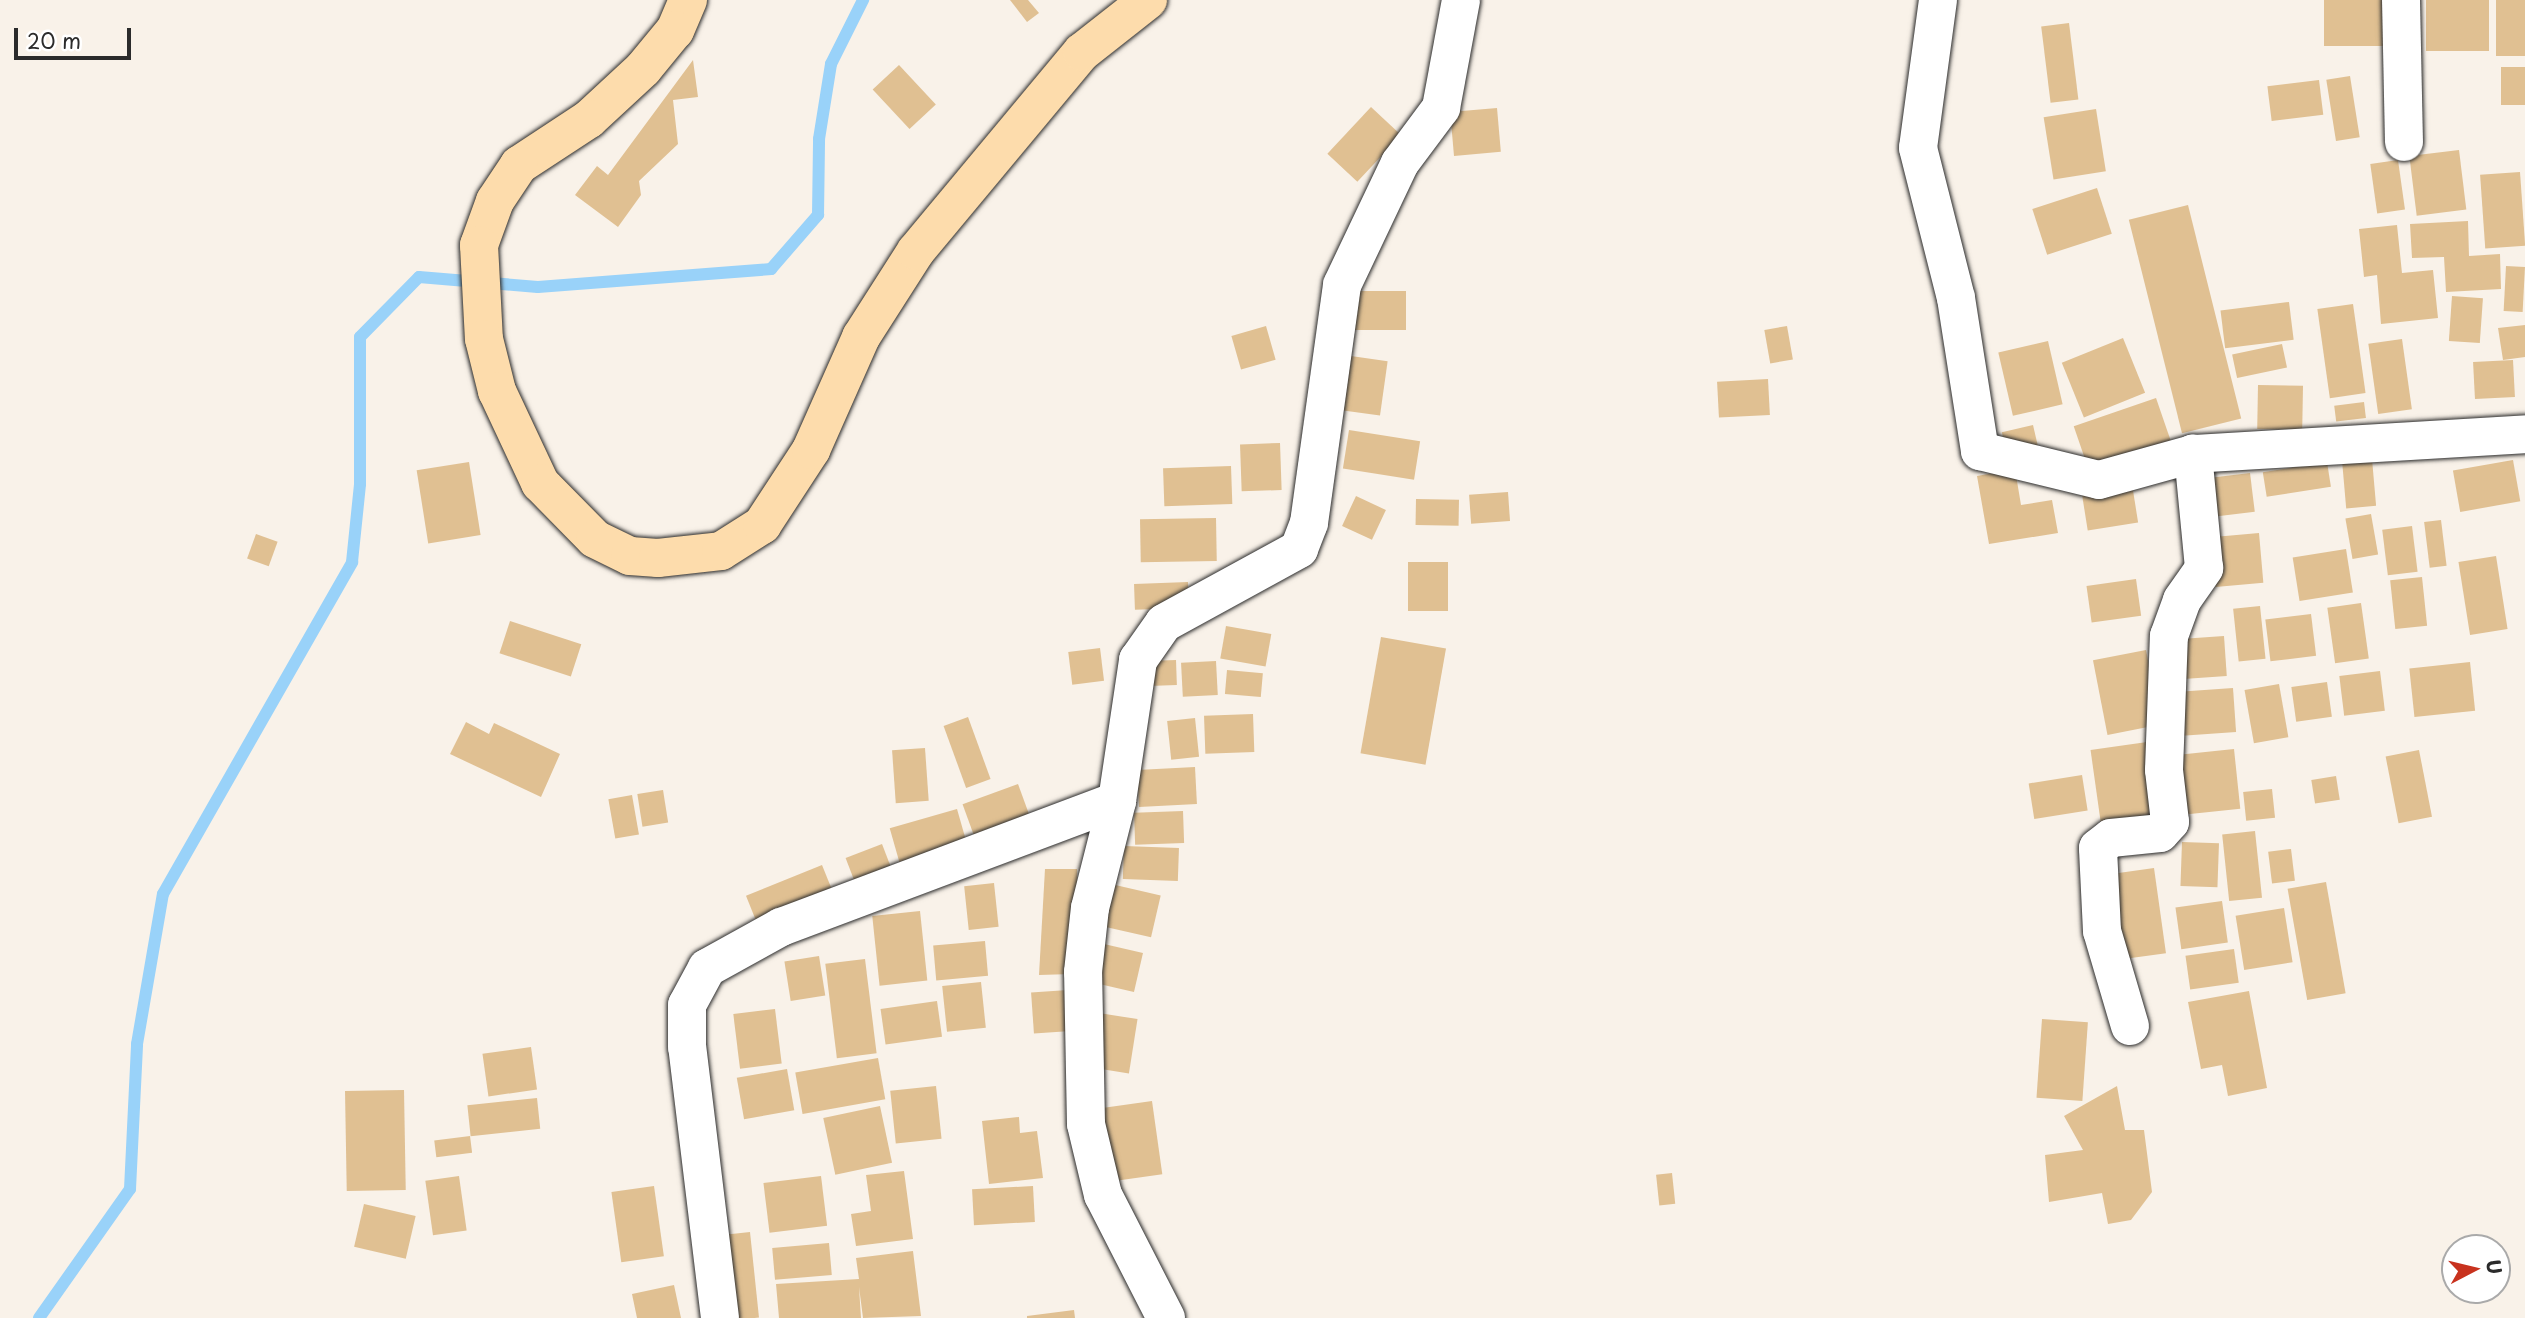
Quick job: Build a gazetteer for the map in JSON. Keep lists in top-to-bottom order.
{
  "scale_bar": "20 m",
  "north": "right"
}
